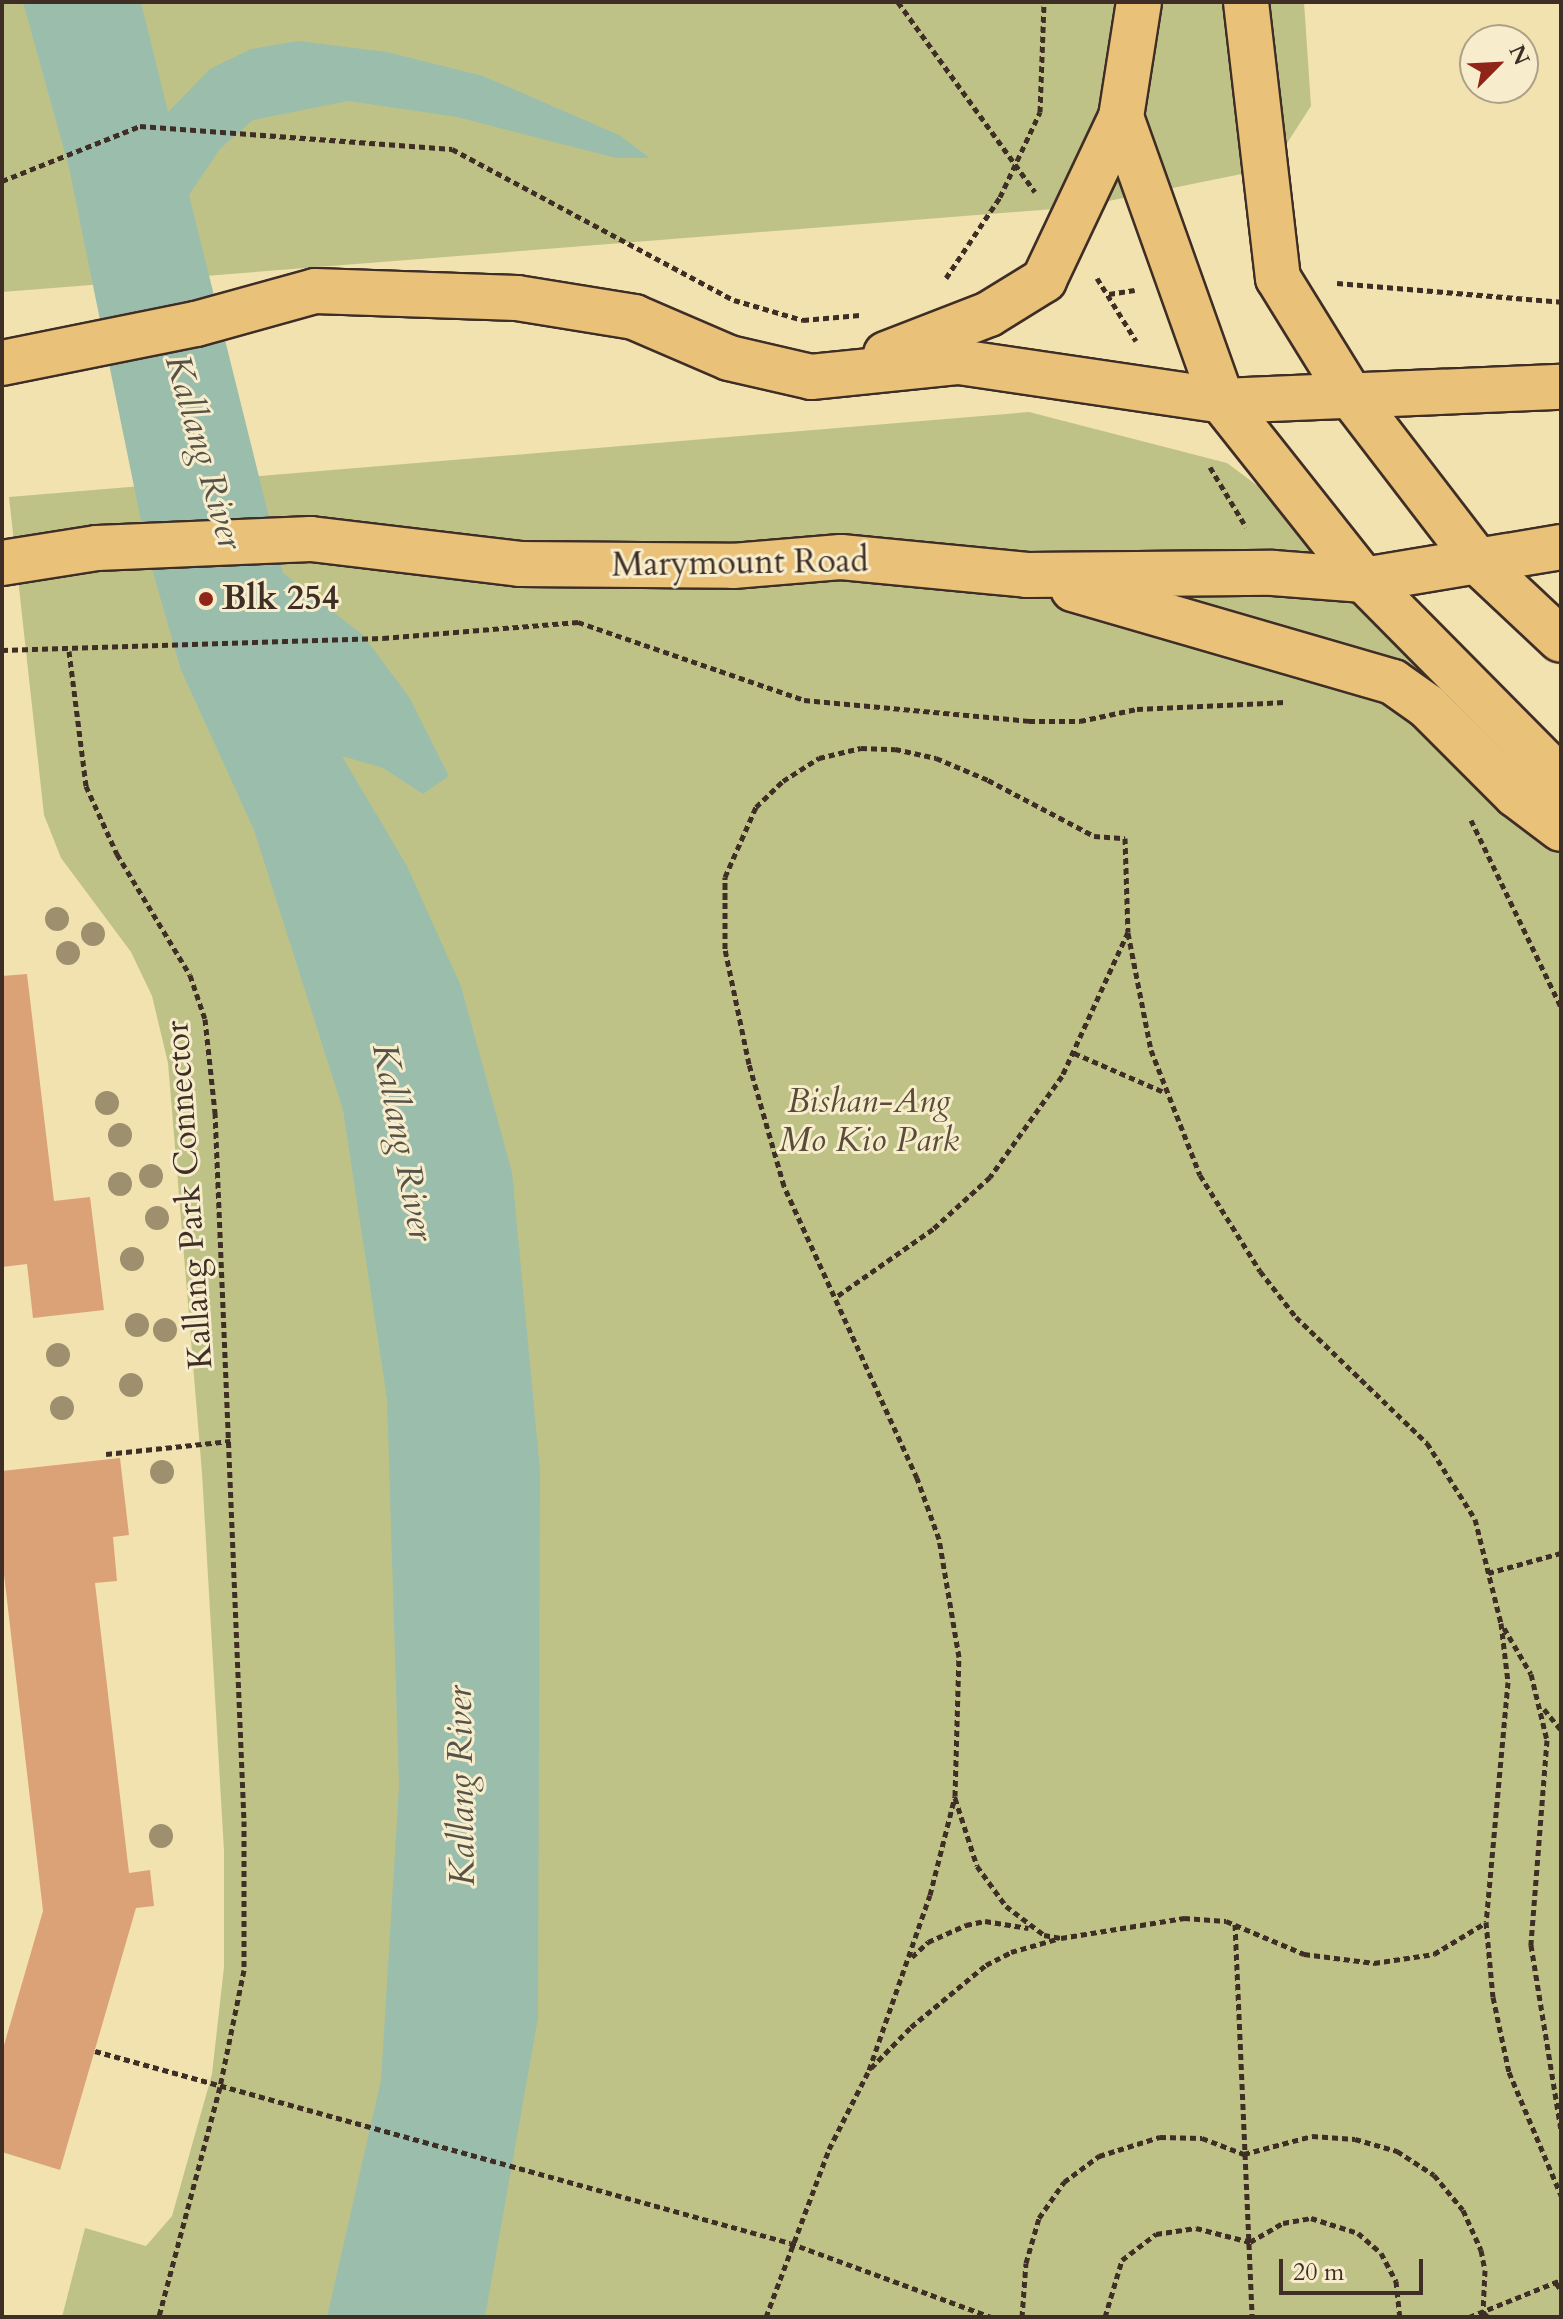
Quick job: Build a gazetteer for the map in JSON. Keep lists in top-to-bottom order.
{
  "streets": {
    "main road": ["Marymount Road"],
    "path": ["Kallang Park Connector"]
  },
  "water": ["Kallang River"],
  "parks": ["Bishan-Ang Mo Kio Park"],
  "places": ["Blk 254"],
  "scale_bar": "20 m",
  "north": "top right"
}
